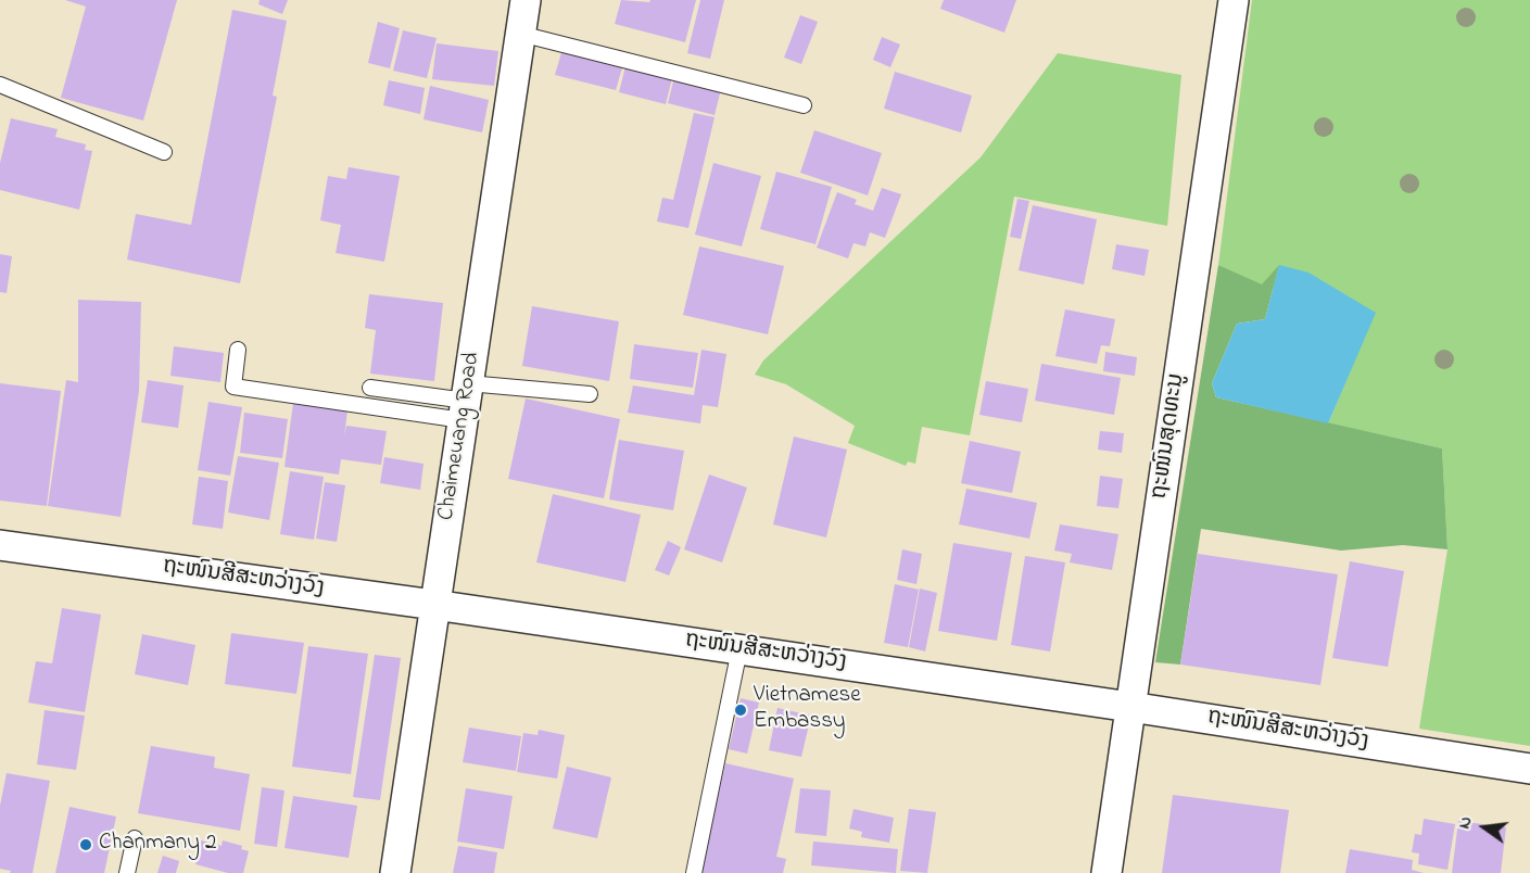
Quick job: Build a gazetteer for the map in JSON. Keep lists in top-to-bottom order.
{
  "streets": {
    "street": ["Chaimeuang Road", "ຖະໜົນສຸດທະນູ", "ຖະໜົນສີສະຫວ່າງວົງ"]
  },
  "crossings": [
    ["Chaimeuang Road", "ຖະໜົນສີສະຫວ່າງວົງ"],
    ["ຖະໜົນສຸດທະນູ", "ຖະໜົນສີສະຫວ່າງວົງ"]
  ],
  "places": ["Vietnamese Embassy", "Chanmany 2"],
  "north": "left"
}
